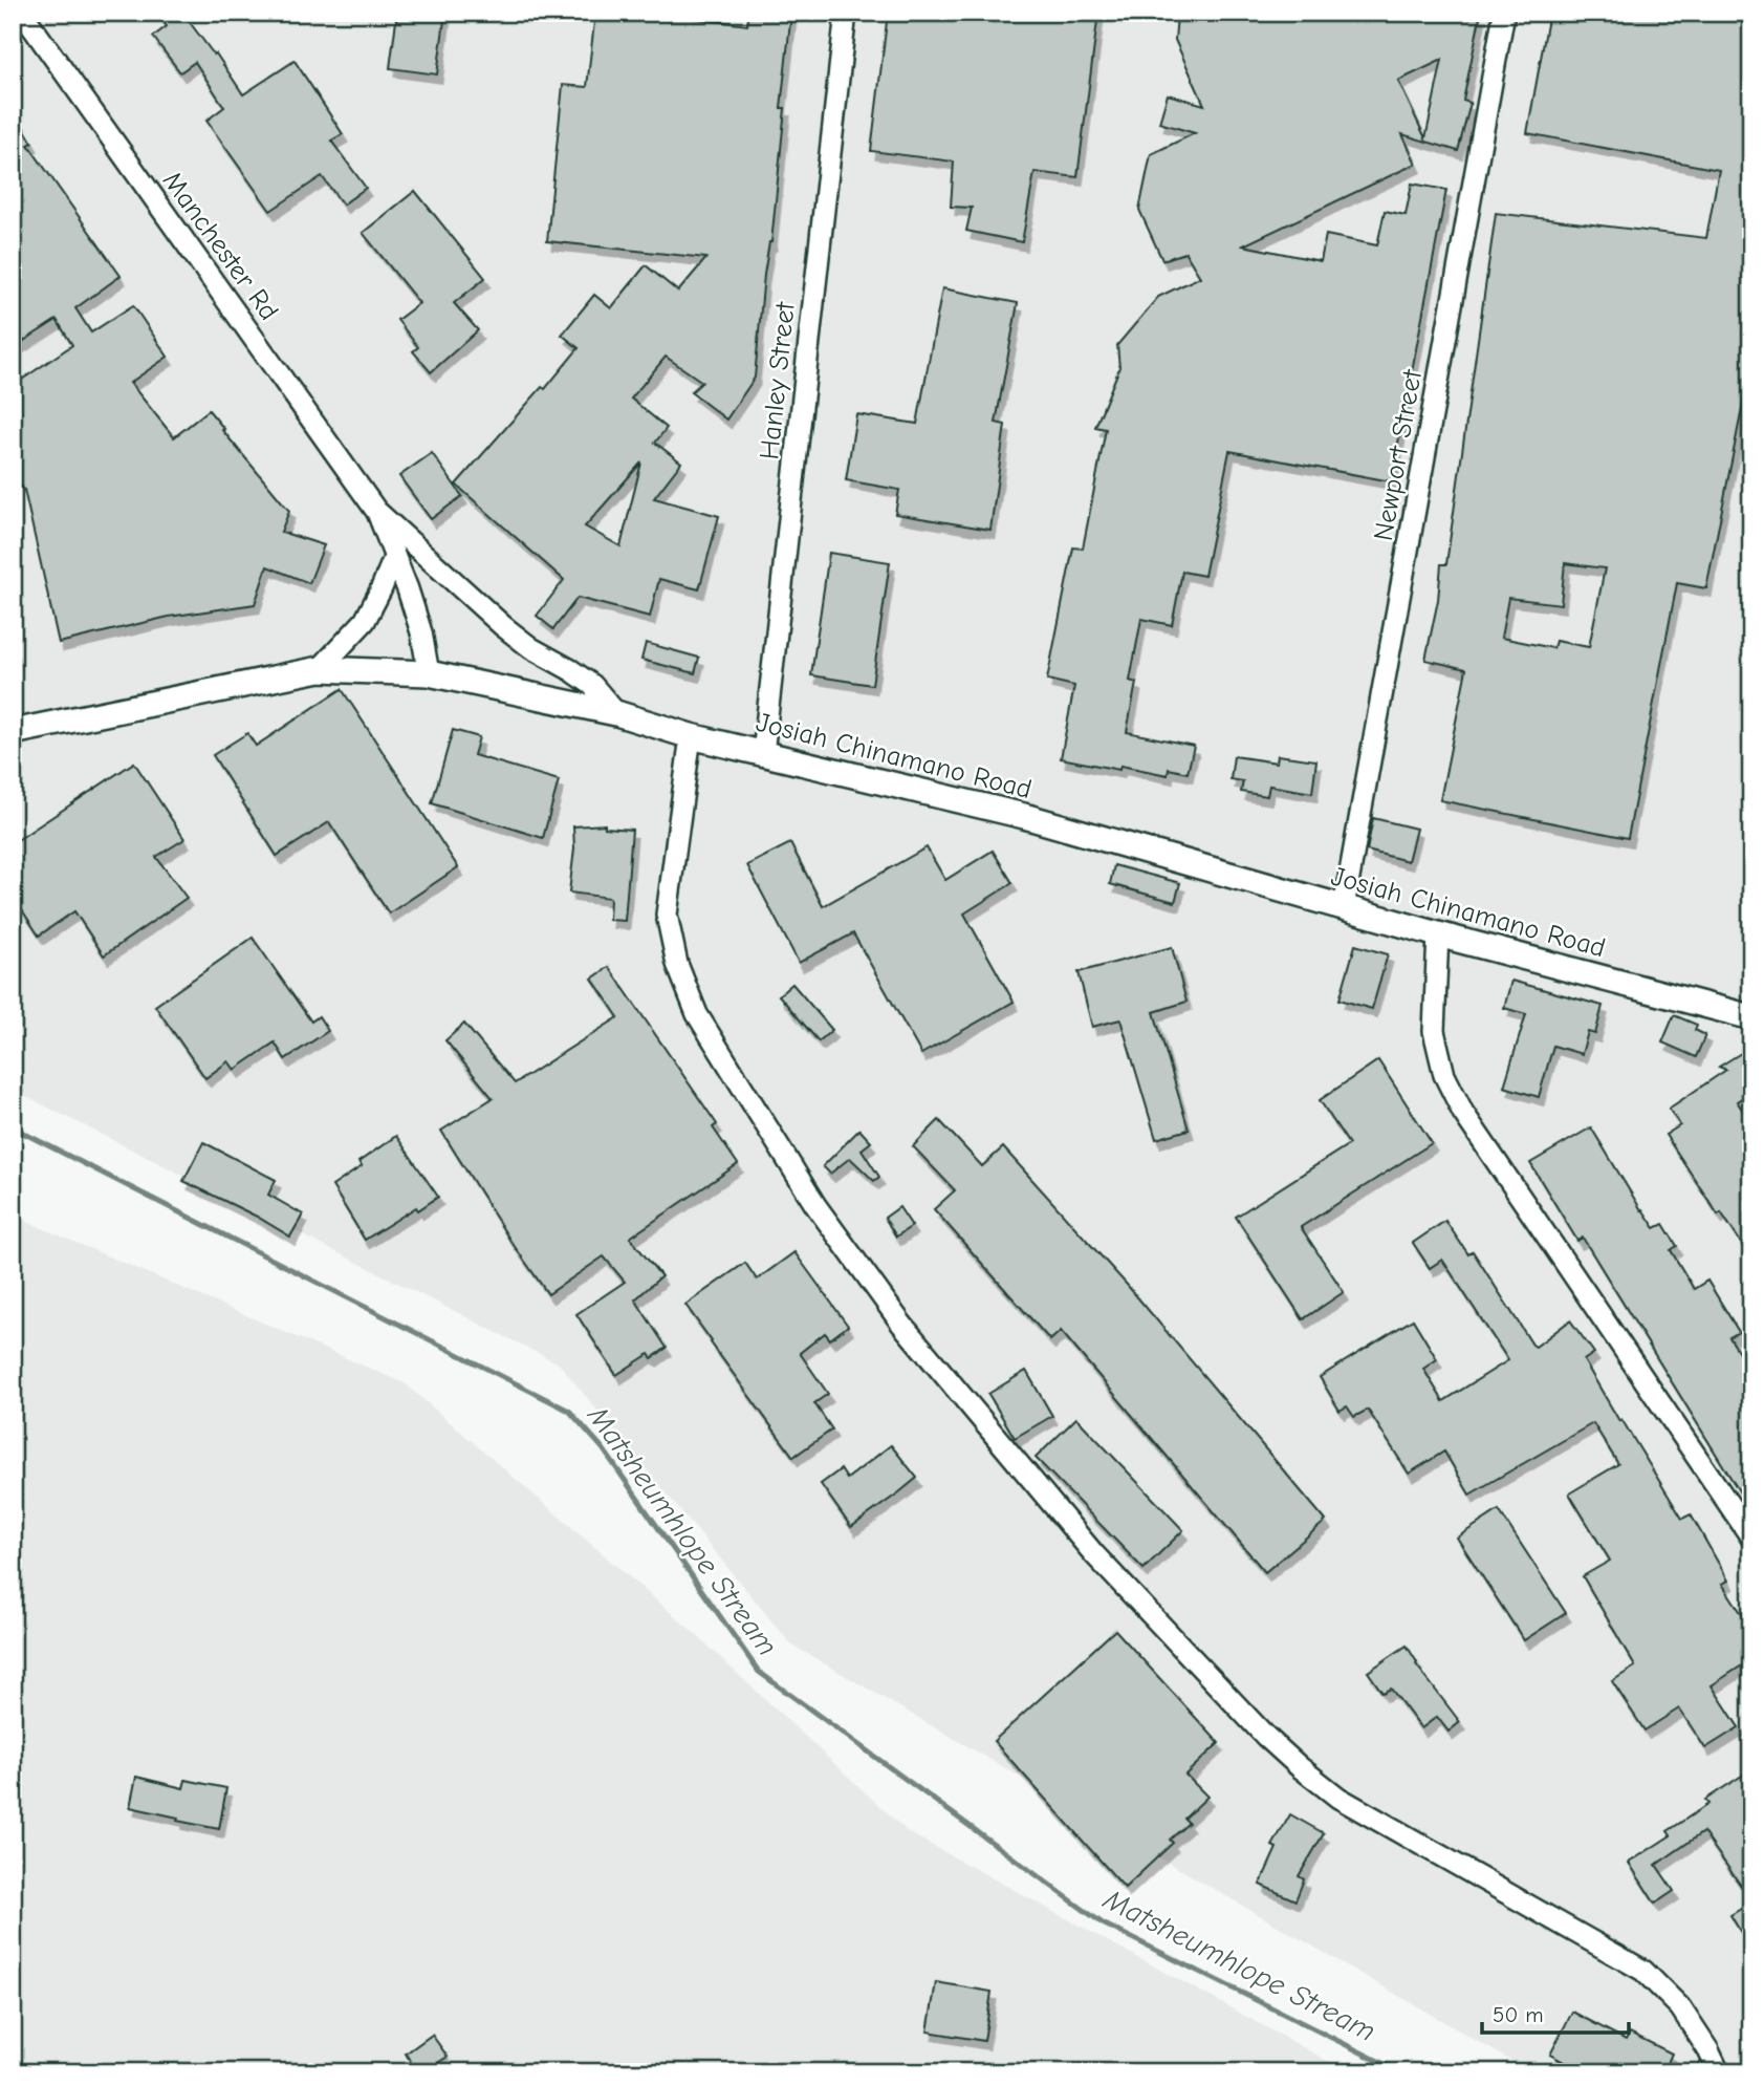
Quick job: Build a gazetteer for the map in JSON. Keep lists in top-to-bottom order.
{
  "streets": {
    "street": [
      "Manchester Rd",
      "Hanley Street",
      "Newport Street",
      "Josiah Chinamano Road"
    ]
  },
  "crossings": [
    ["Hanley Street", "Josiah Chinamano Road"],
    ["Newport Street", "Josiah Chinamano Road"]
  ],
  "water": ["Matsheumhlope Stream"],
  "scale_bar": "50 m"
}
